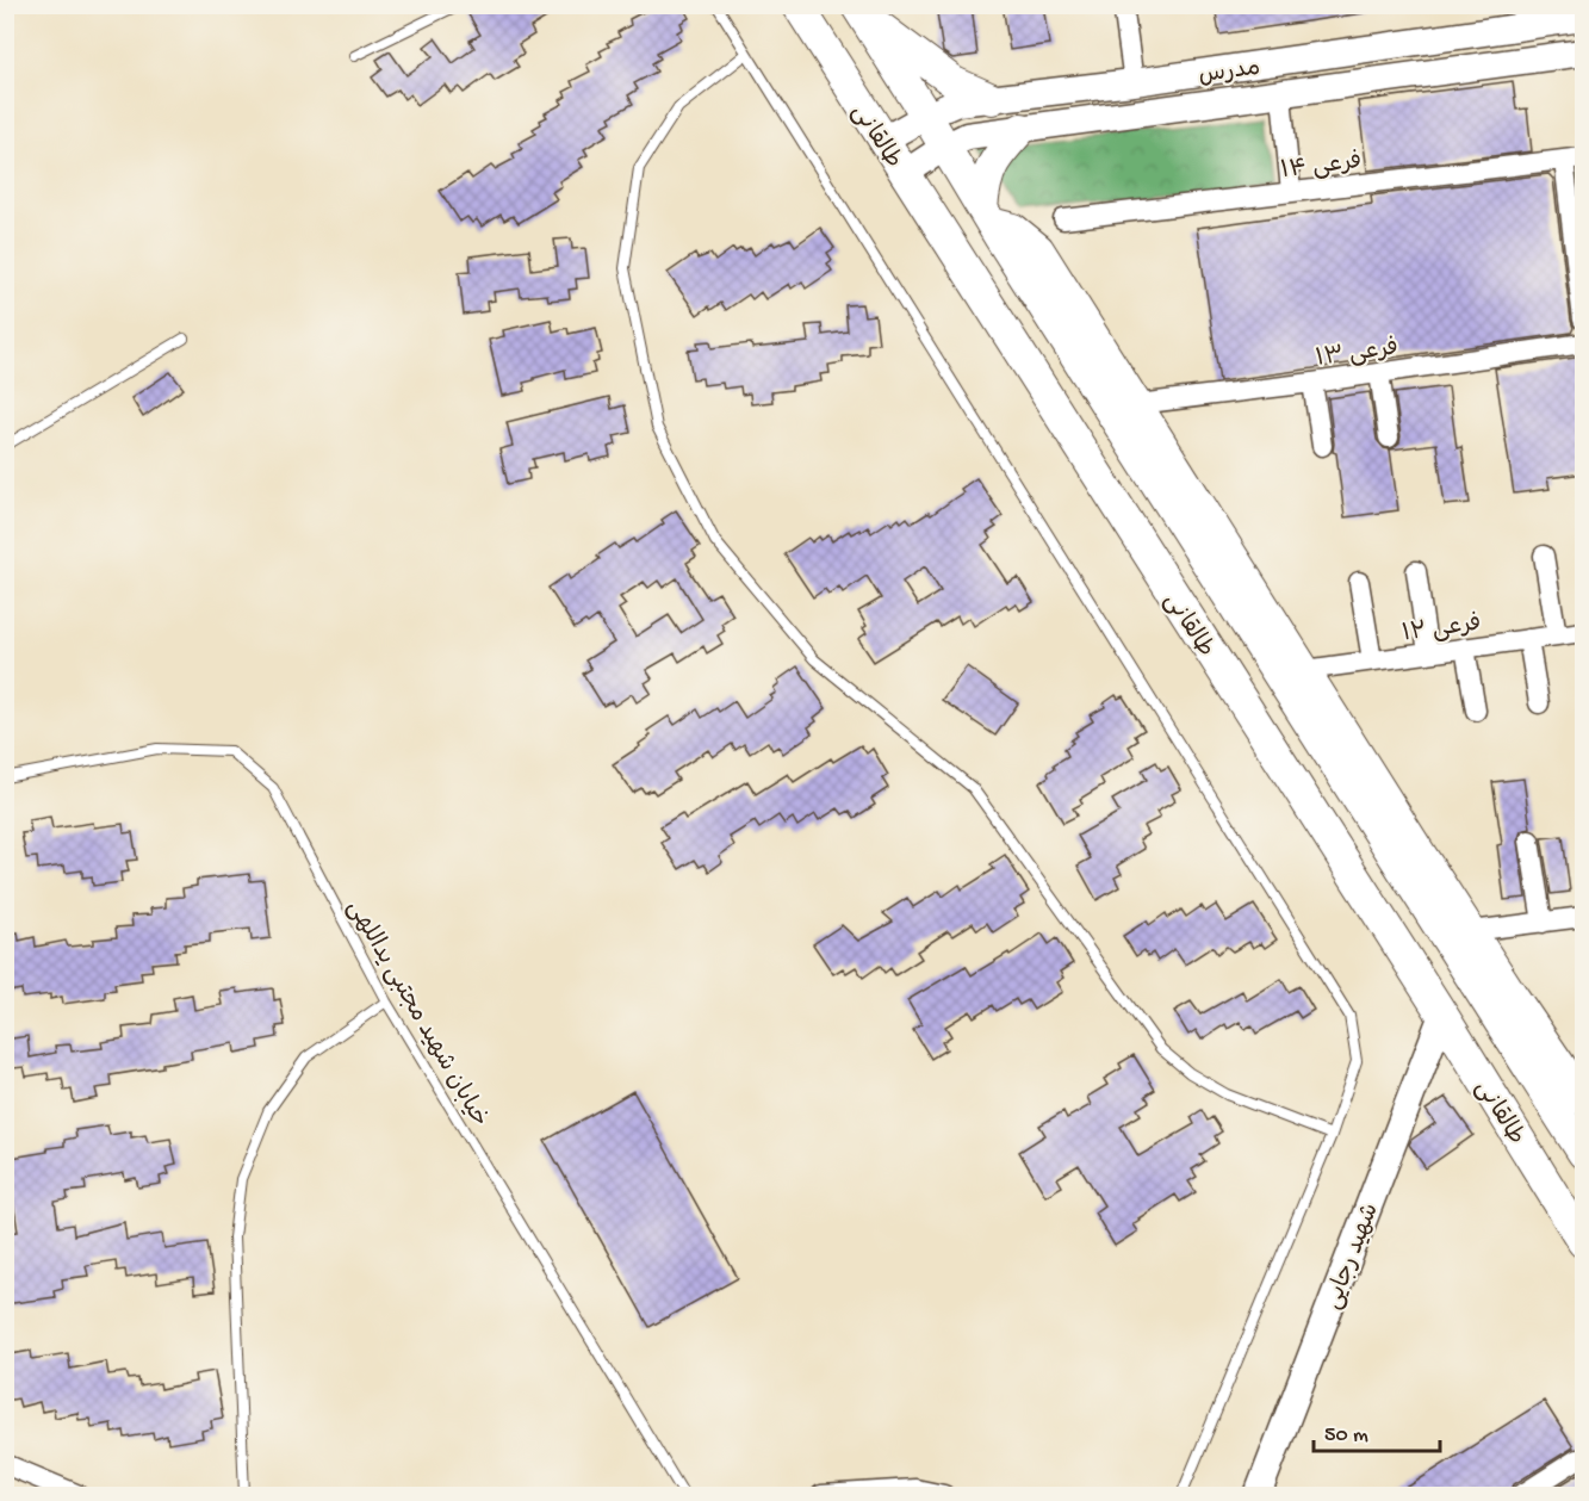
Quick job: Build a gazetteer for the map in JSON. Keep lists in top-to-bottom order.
{
  "streets": {
    "main road": ["مدرس", "طالقانی", "شهید رجایی"],
    "street": ["فرعی ۱۴", "فرعی ۱۳", "فرعی ۱۲"],
    "lane": ["خیابان شهید مجتبی یداللهی"]
  },
  "crossings": [
    ["مدرس", "طالقانی"],
    ["طالقانی", "شهید رجایی"]
  ],
  "scale_bar": "50 m"
}
